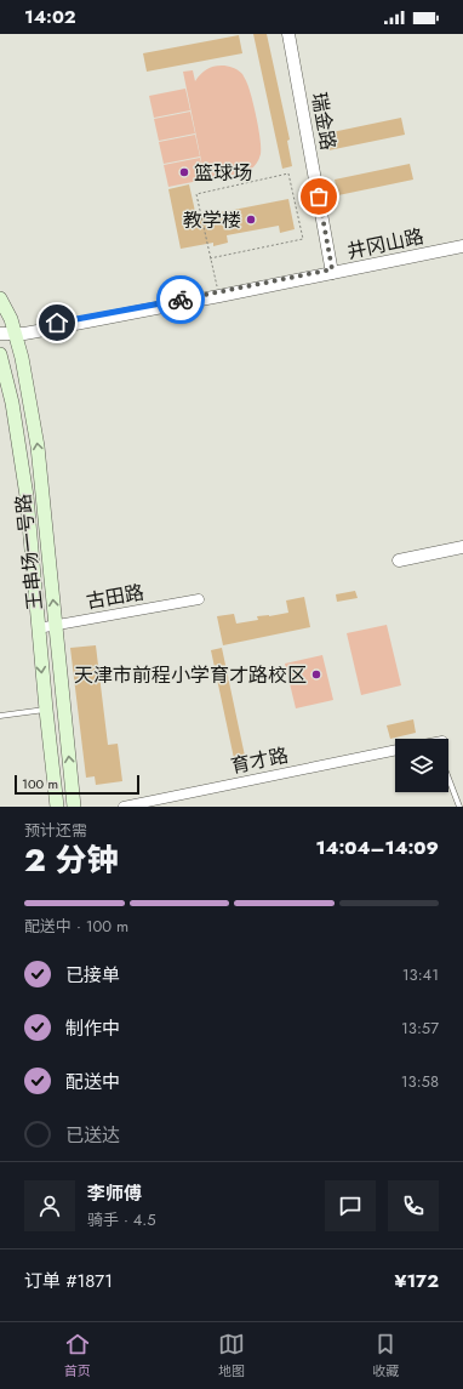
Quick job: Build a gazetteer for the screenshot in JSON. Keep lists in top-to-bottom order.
{
  "streets": {
    "main road": ["王串场一号路"],
    "street": [
      "瑞金路",
      "井冈山路",
      "古田路",
      "育才路"
    ]
  },
  "crossings": [
    ["瑞金路", "井冈山路"],
    ["井冈山路", "王串场一号路"],
    ["王串场一号路", "古田路"]
  ],
  "places": ["篮球场", "教学楼", "天津市前程小学育才路校区"],
  "scale_bar": "100 m",
  "page": {
    "status": "14:02",
    "scale": "100 m",
    "heading": ["2 分钟", "预计还需", "14:04–14:09"],
    "panel": [
      "李师傅",
      "骑手 · 4.5",
      "订单 #1871",
      "¥172"
    ],
    "bar": "配送中 · 100 m",
    "list": [
      ["已接单", "13:41"],
      ["制作中", "13:57"],
      ["配送中", "13:58"],
      "已送达"
    ],
    "tabs": ["首页", "地图", "收藏"]
  }
}
